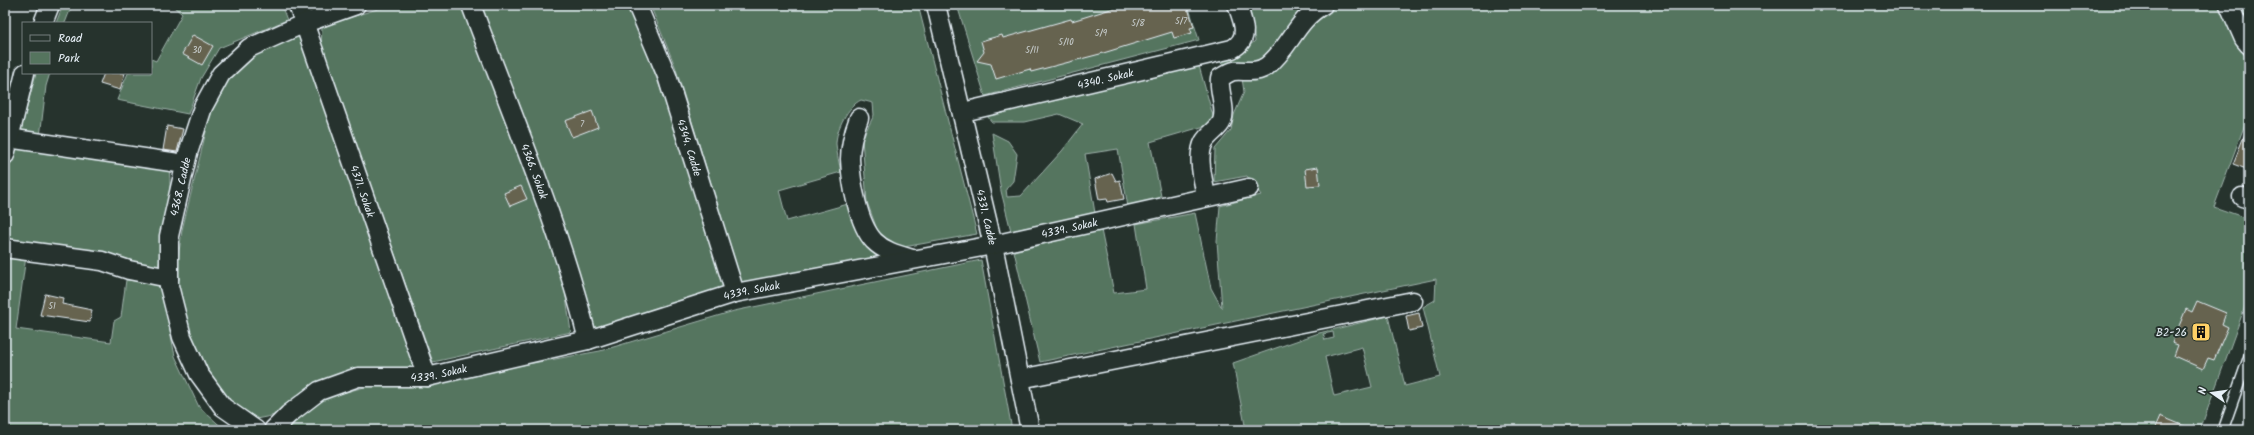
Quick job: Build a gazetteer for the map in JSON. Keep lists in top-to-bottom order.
{
  "streets": {
    "street": [
      "4340. Sokak",
      "4344. Cadde",
      "4366. Sokak",
      "4368. Cadde",
      "4371. Sokak",
      "4331. Cadde",
      "4339. Sokak"
    ]
  },
  "crossings": [
    ["4340. Sokak", "4331. Cadde"],
    ["4344. Cadde", "4339. Sokak"],
    ["4366. Sokak", "4339. Sokak"],
    ["4368. Cadde", "4371. Sokak"],
    ["4371. Sokak", "4339. Sokak"],
    ["4331. Cadde", "4339. Sokak"]
  ],
  "places": {
    "building": ["B2-26"]
  },
  "house_numbers": [
    "5/7",
    "5/8",
    "5/9",
    "5/10",
    "30",
    "5/11",
    "7",
    "51"
  ],
  "legend": ["Road", "Park"],
  "north": "left"
}
